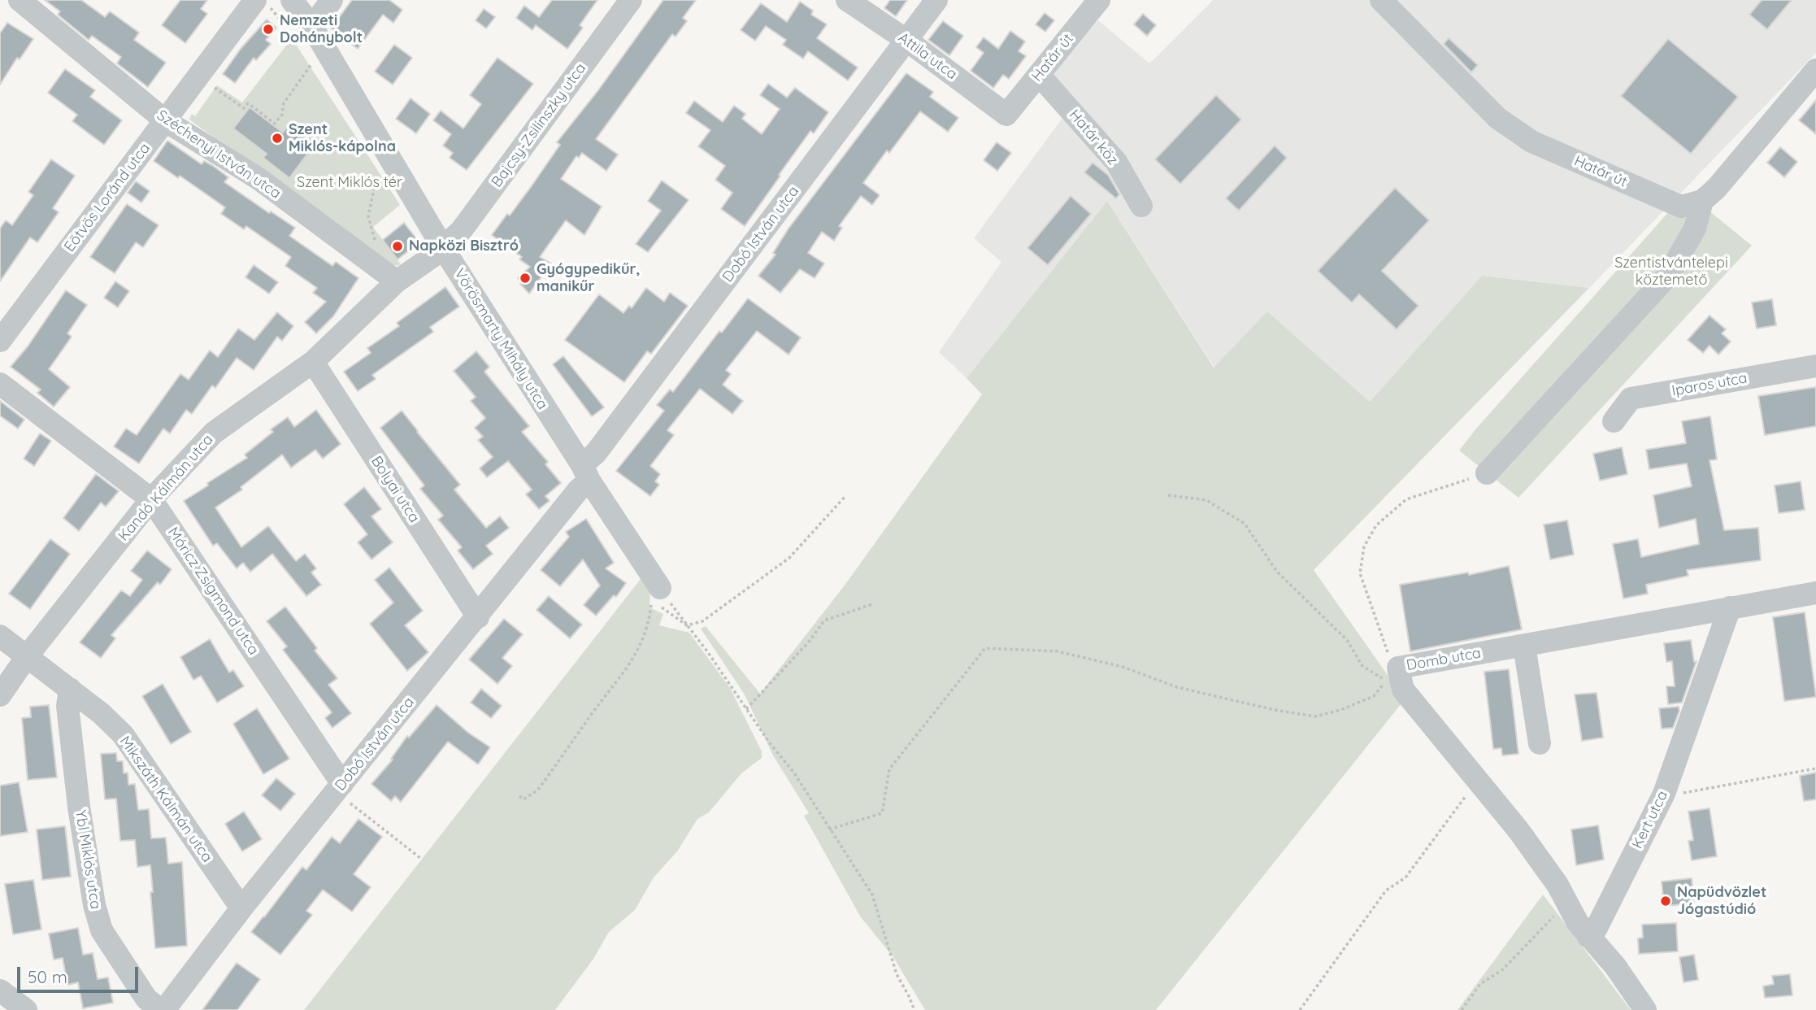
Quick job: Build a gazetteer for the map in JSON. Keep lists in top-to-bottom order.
{
  "streets": {
    "street": [
      "Attila utca",
      "Határ út",
      "Bajcsy-Zsilinszky utca",
      "Határ köz",
      "Széchenyi István utca",
      "Eötvös Loránd utca",
      "Dobó István utca",
      "Vörösmarty Mihály utca",
      "Iparos utca",
      "Kandó Kálmán utca",
      "Bolyai utca",
      "Móricz Zsigmond utca",
      "Domb utca",
      "Mikszáth Kálmán utca",
      "Kert utca",
      "Ybl Miklós utca"
    ]
  },
  "crossings": [
    ["Attila utca", "Határ út"],
    ["Attila utca", "Dobó István utca"],
    ["Határ út", "Határ köz"],
    ["Bajcsy-Zsilinszky utca", "Vörösmarty Mihály utca"],
    ["Bajcsy-Zsilinszky utca", "Kandó Kálmán utca"],
    ["Széchenyi István utca", "Eötvös Loránd utca"],
    ["Széchenyi István utca", "Kandó Kálmán utca"],
    ["Dobó István utca", "Vörösmarty Mihály utca"],
    ["Dobó István utca", "Bolyai utca"],
    ["Dobó István utca", "Móricz Zsigmond utca"],
    ["Dobó István utca", "Mikszáth Kálmán utca"],
    ["Dobó István utca", "Ybl Miklós utca"],
    ["Vörösmarty Mihály utca", "Kandó Kálmán utca"],
    ["Kandó Kálmán utca", "Bolyai utca"],
    ["Kandó Kálmán utca", "Móricz Zsigmond utca"],
    ["Kandó Kálmán utca", "Mikszáth Kálmán utca"],
    ["Domb utca", "Kert utca"],
    ["Mikszáth Kálmán utca", "Ybl Miklós utca"]
  ],
  "parks": ["Szent Miklós tér", "Szentistvántelepi köztemető"],
  "places": [
    "Nemzeti Dohánybolt",
    "Szent Miklós-kápolna",
    "Napközi Bisztró",
    "Gyógypedikűr, manikűr",
    "Napüdvözlet Jógastúdió"
  ],
  "scale_bar": "50 m"
}
